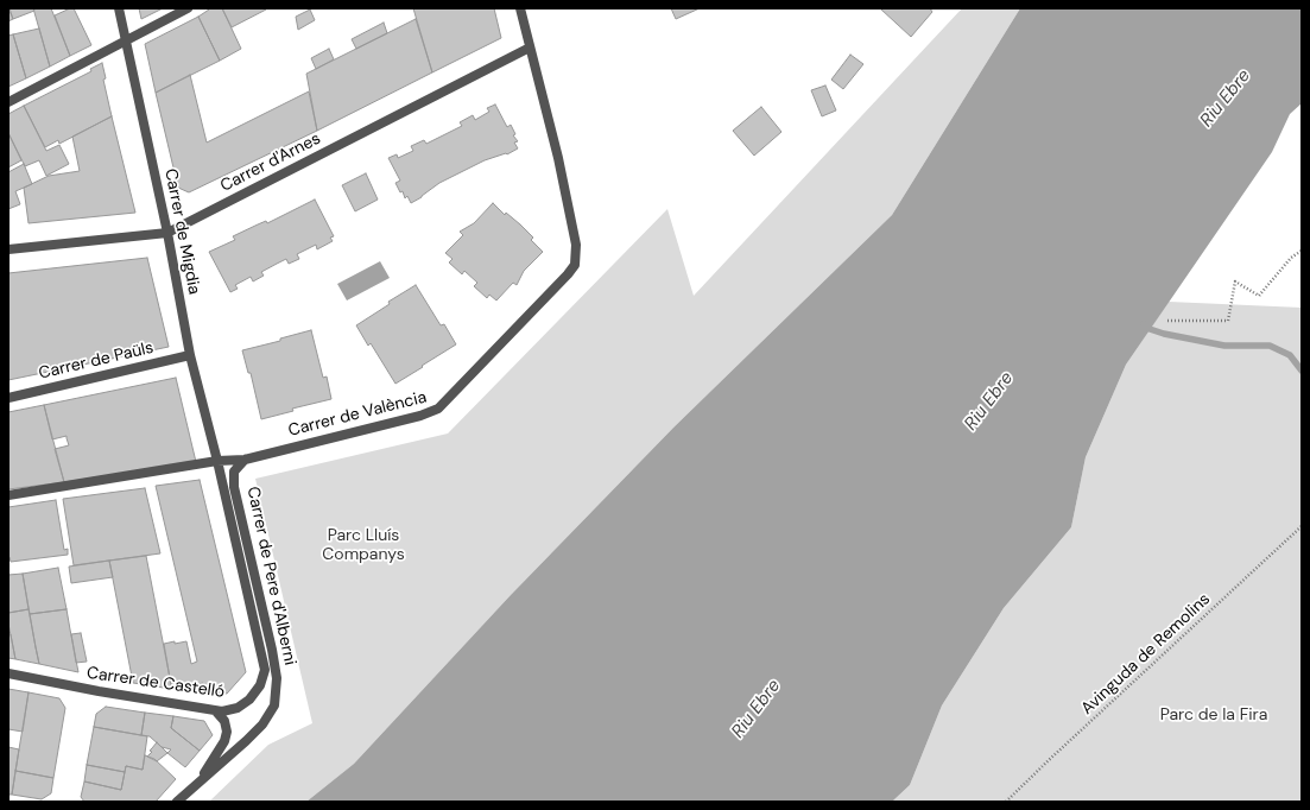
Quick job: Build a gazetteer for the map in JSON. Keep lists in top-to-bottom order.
{
  "streets": {
    "street": [
      "Carrer d'Arnes",
      "Carrer de Migdia",
      "Carrer de Paüls",
      "Carrer de València",
      "Carrer de Pere d'Alberni",
      "Carrer de Castelló"
    ],
    "path": ["Avinguda de Remolins"]
  },
  "crossings": [
    ["Carrer d'Arnes", "Carrer de Migdia"],
    ["Carrer d'Arnes", "Carrer de València"],
    ["Carrer de Migdia", "Carrer de Paüls"],
    ["Carrer de Migdia", "Carrer de València"],
    ["Carrer de Migdia", "Carrer de Castelló"],
    ["Carrer de València", "Carrer de Pere d'Alberni"],
    ["Carrer de València", "Carrer de Castelló"]
  ],
  "water": ["Riu Ebre"],
  "parks": ["Parc Lluís Companys", "Parc de la Fira"]
}
